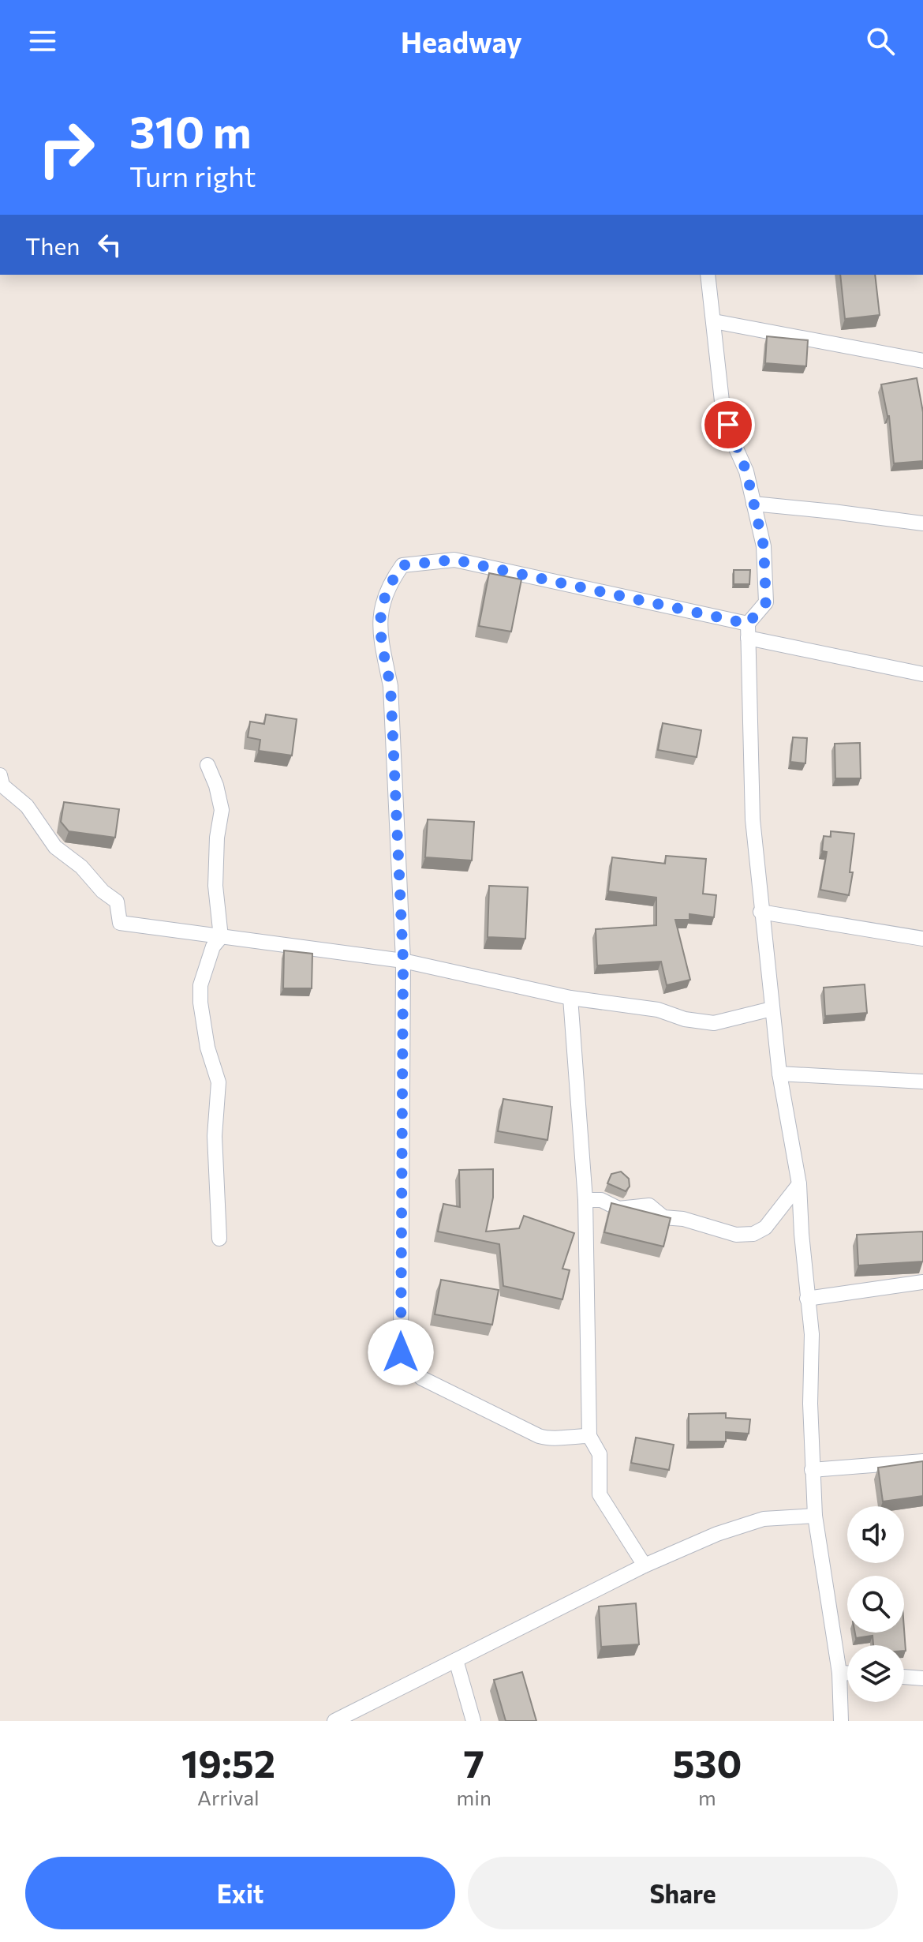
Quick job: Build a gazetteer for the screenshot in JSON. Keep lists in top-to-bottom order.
{
  "page": {
    "header": "Headway",
    "turn": ["310 m", "Turn right"],
    "then": "Then",
    "eta": [
      "19:52",
      "Arrival",
      "7",
      "min",
      "530",
      "m"
    ],
    "buttons": ["Exit", "Share"]
  }
}
